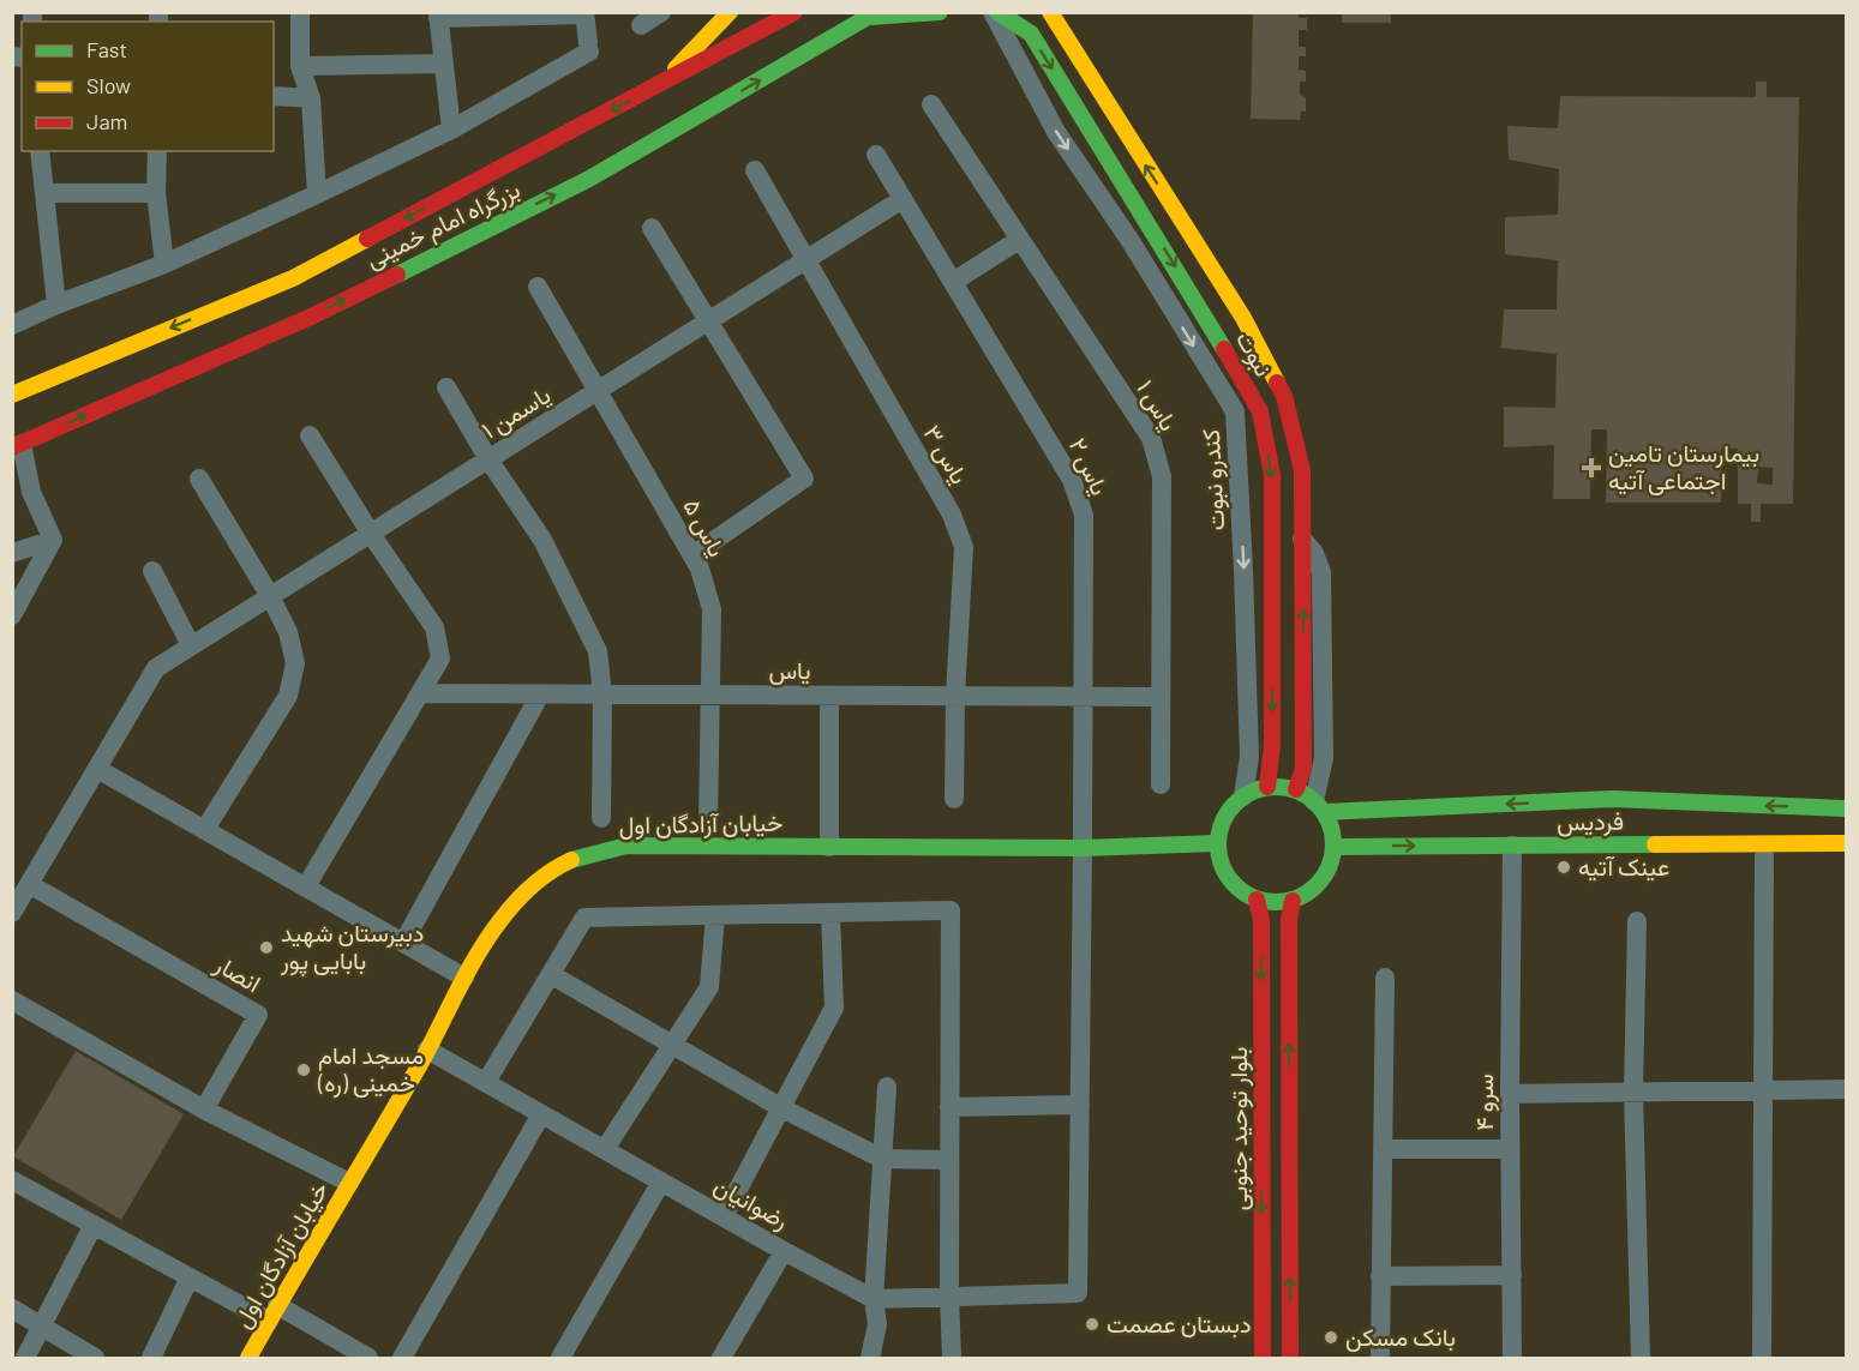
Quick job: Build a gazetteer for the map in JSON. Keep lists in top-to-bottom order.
{
  "streets": {
    "main road": [
      "بزرگراه امام خمینی",
      "نبوت",
      "فردیس",
      "خیابان آزادگان اول",
      "بلوار توحید جنوبی"
    ],
    "street": [
      "یاس ۱",
      "یاسمن ۱",
      "یاس ۳",
      "یاس ۲",
      "کندرو نبوت",
      "یاس ۵",
      "یاس",
      "انصار",
      "سرو ۴",
      "رضوانیان"
    ]
  },
  "crossings": [
    ["نبوت", "کندرو نبوت"],
    ["نبوت", "فردیس"],
    ["نبوت", "خیابان آزادگان اول"],
    ["نبوت", "بلوار توحید جنوبی"],
    ["یاس ۱", "یاس"],
    ["یاسمن ۱", "یاس ۳"],
    ["یاسمن ۱", "یاس ۲"],
    ["یاسمن ۱", "یاس ۵"],
    ["یاس ۳", "یاس"],
    ["یاس ۲", "یاس"],
    ["یاس ۲", "خیابان آزادگان اول"],
    ["کندرو نبوت", "فردیس"],
    ["کندرو نبوت", "خیابان آزادگان اول"],
    ["کندرو نبوت", "بلوار توحید جنوبی"],
    ["یاس ۵", "یاس"],
    ["فردیس", "خیابان آزادگان اول"],
    ["فردیس", "سرو ۴"],
    ["فردیس", "بلوار توحید جنوبی"],
    ["خیابان آزادگان اول", "بلوار توحید جنوبی"],
    ["خیابان آزادگان اول", "رضوانیان"]
  ],
  "places": {
    "health": ["بیمارستان تامین اجتماعی آتیه"],
    "other": [
      "عینک آتیه",
      "دبیرستان شهید بابایی پور",
      "مسجد امام خمینی (ره)",
      "دبستان عصمت",
      "بانک مسکن"
    ]
  },
  "legend": ["Fast", "Slow", "Jam"]
}
